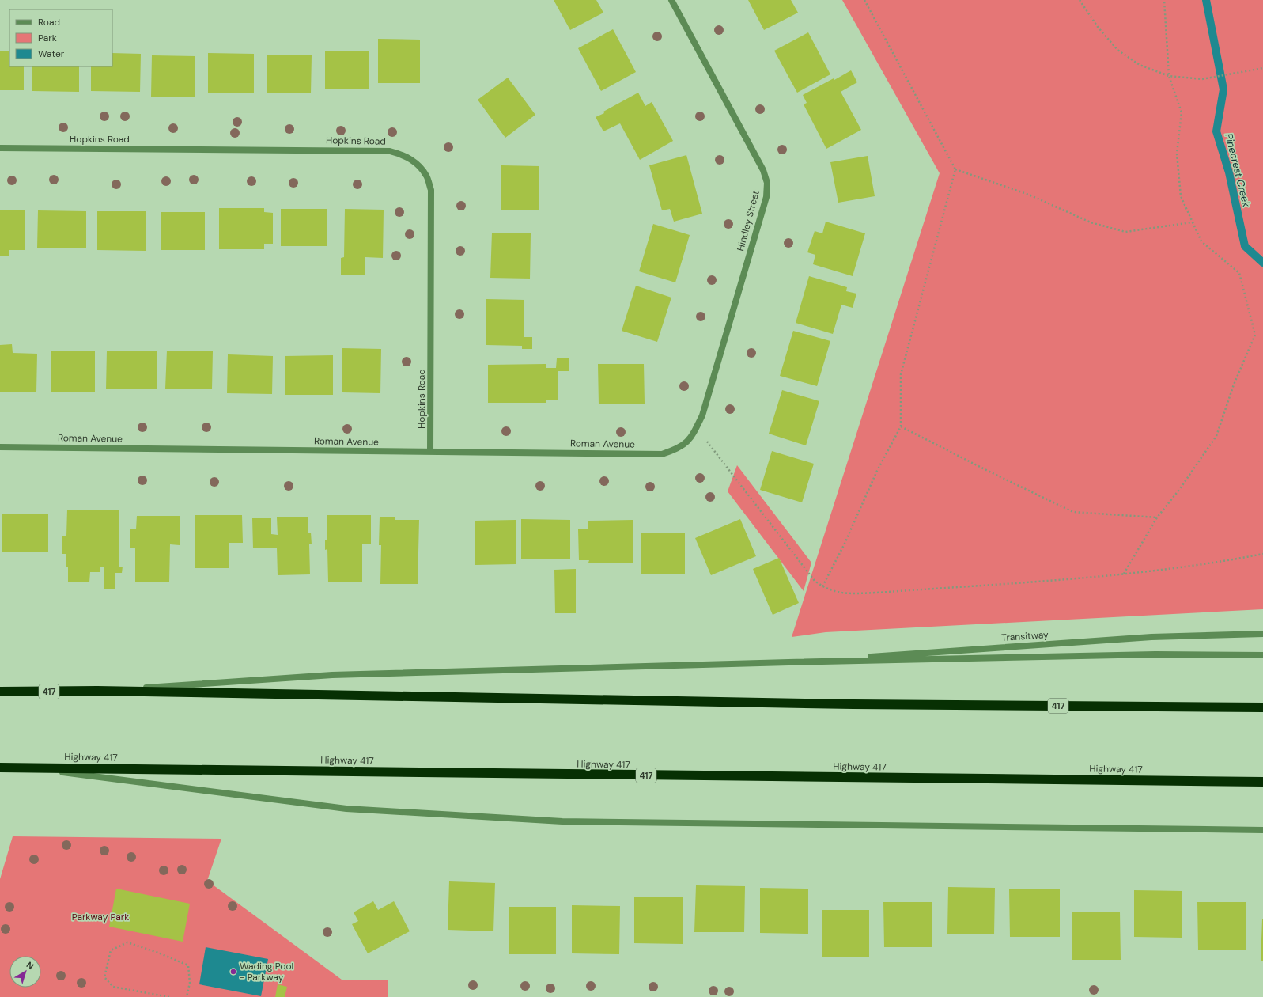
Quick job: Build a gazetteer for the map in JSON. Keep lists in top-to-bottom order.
{
  "streets": {
    "highway": ["417", "Highway 417"],
    "street": [
      "Hopkins Road",
      "Hindley Street",
      "Roman Avenue",
      "Transitway"
    ]
  },
  "crossings": [
    ["Hopkins Road", "Roman Avenue"],
    ["Hindley Street", "Roman Avenue"]
  ],
  "water": ["Pinecrest Creek"],
  "parks": ["Parkway Park"],
  "places": ["Wading Pool - Parkway"],
  "legend": ["Road", "Park", "Water"],
  "north": "top right"
}
